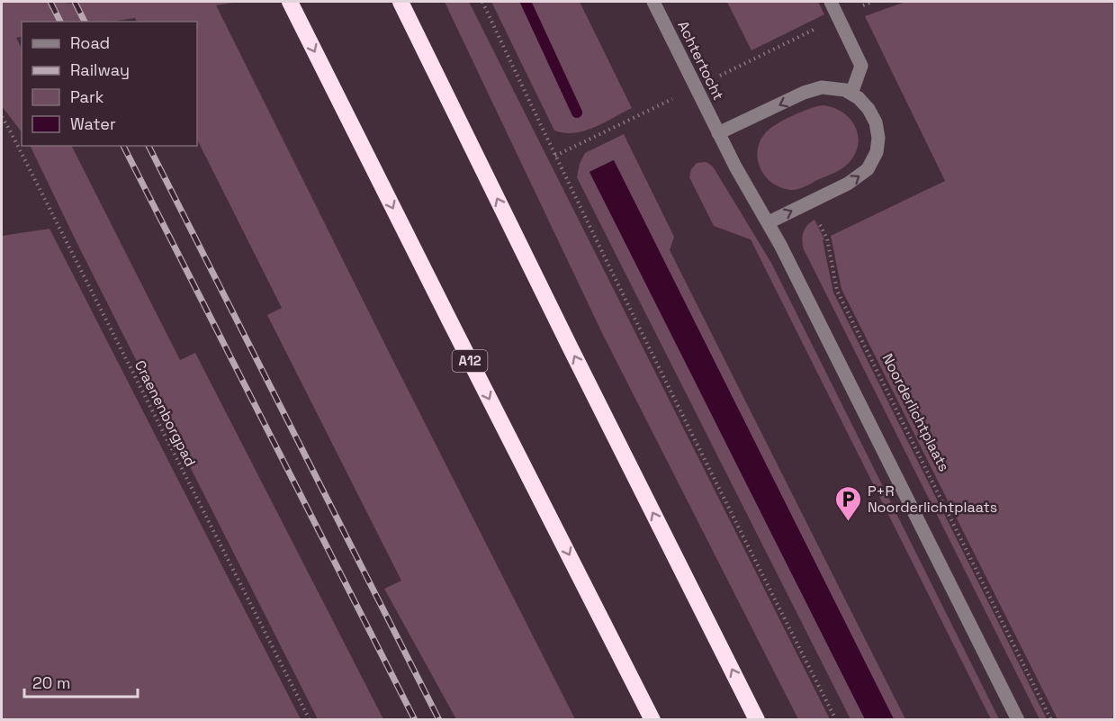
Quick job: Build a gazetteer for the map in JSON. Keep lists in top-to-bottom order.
{
  "streets": {
    "highway": ["A12"],
    "street": ["Achtertocht"],
    "path": ["Noorderlichtplaats", "Craenenborgpad"]
  },
  "places": {
    "parking": ["P+R Noorderlichtplaats"]
  },
  "legend": [
    "Road",
    "Railway",
    "Park",
    "Water"
  ],
  "scale_bar": "20 m"
}
